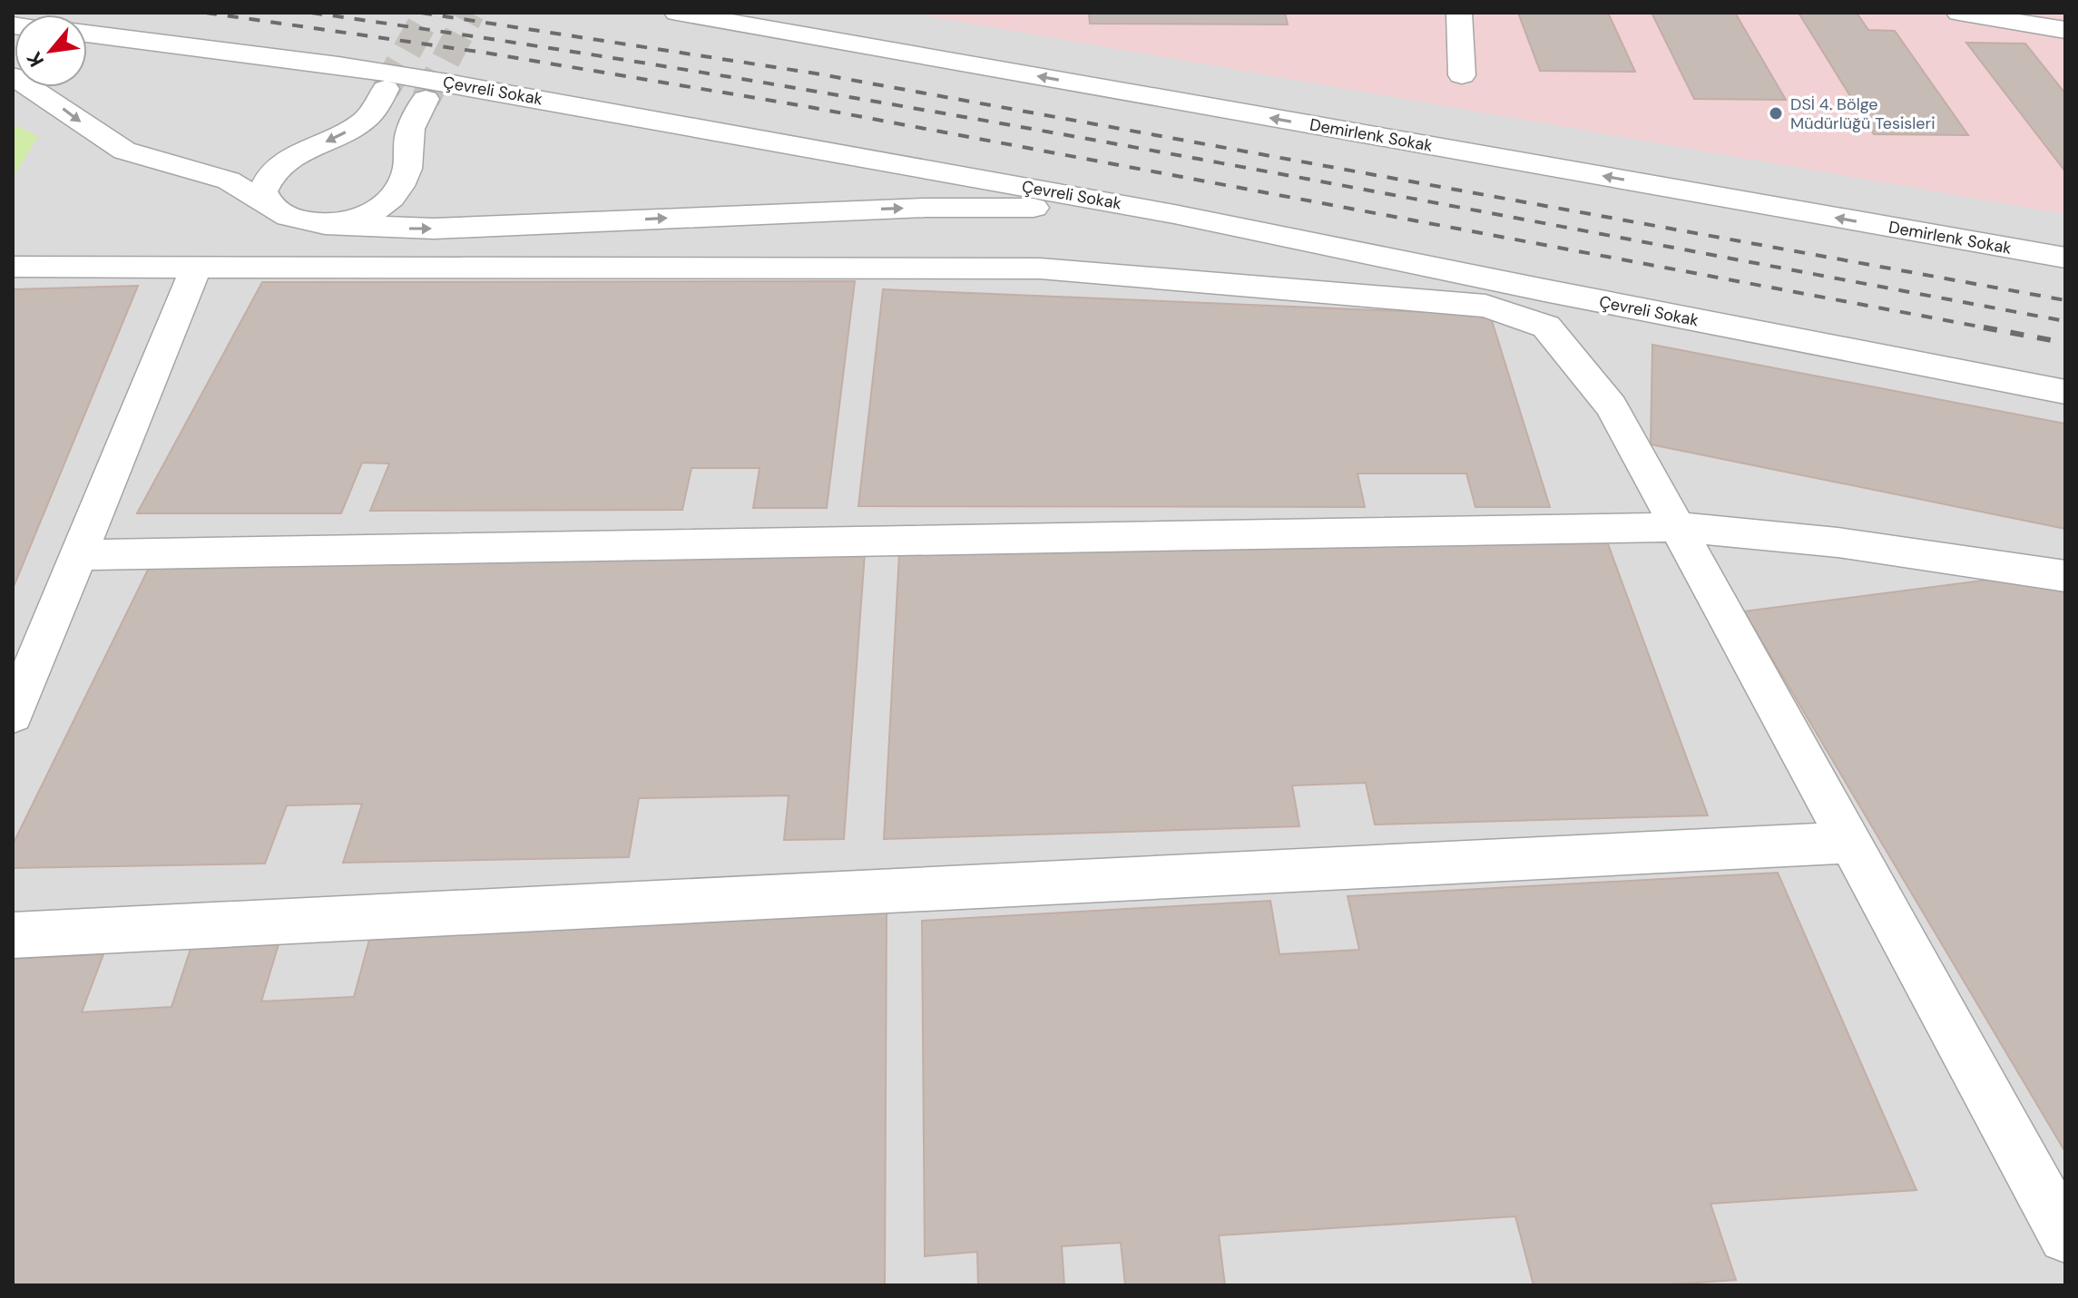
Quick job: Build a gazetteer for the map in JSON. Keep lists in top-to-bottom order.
{
  "streets": {
    "street": ["Çevreli Sokak", "Demirlenk Sokak"]
  },
  "places": ["DSİ 4. Bölge Müdürlüğü Tesisleri"],
  "north": "bottom left"
}
